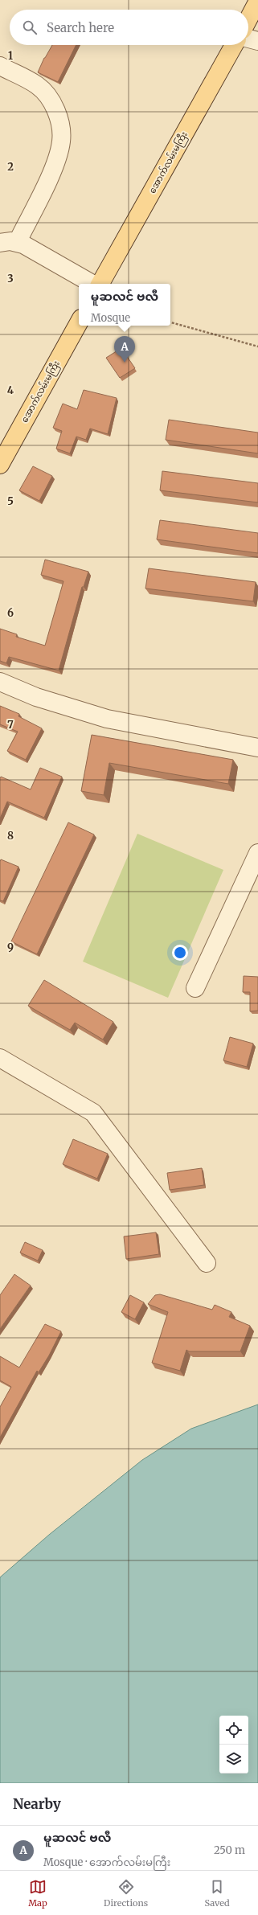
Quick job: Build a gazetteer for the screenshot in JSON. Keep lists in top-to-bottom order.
{
  "streets": {
    "main road": ["အောက်လမ်းမကြီး"]
  },
  "page": {
    "search": "Search here",
    "popup": ["မူဆလင် ဗလီ", "Mosque"],
    "pins": "A",
    "heading": "Nearby",
    "list": [
      {
        "mark": "A",
        "name": "မူဆလင် ဗလီ",
        "note": "Mosque · အောက်လမ်းမကြီး",
        "value": "250 m"
      }
    ],
    "nav": ["Map", "Directions", "Saved"]
  },
  "grid": {
    "rows": [
      "1",
      "2",
      "3",
      "4",
      "5",
      "6",
      "7",
      "8",
      "9"
    ]
  }
}
